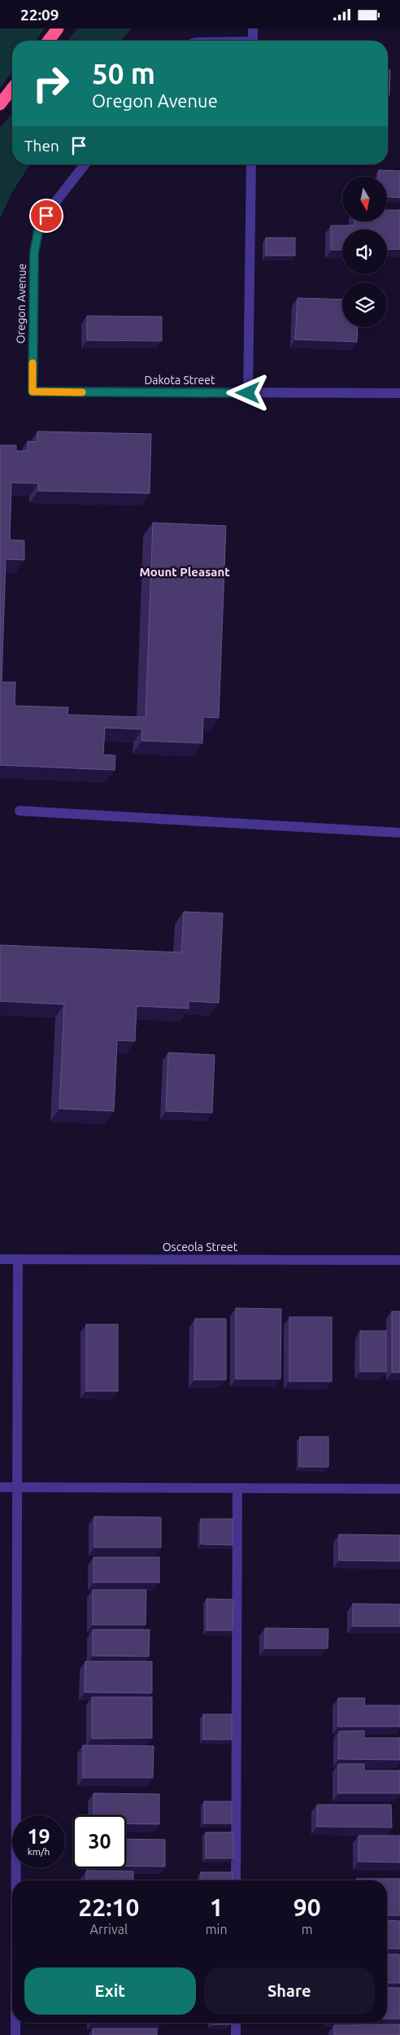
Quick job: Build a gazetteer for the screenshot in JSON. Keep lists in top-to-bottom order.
{
  "streets": {
    "street": ["Oregon Avenue", "Dakota Street", "Osceola Street"]
  },
  "crossings": [
    ["Oregon Avenue", "Dakota Street"]
  ],
  "districts": ["Mount Pleasant"],
  "north": "bottom",
  "page": {
    "status": "22:09",
    "turn": ["50 m", "Oregon Avenue"],
    "then": "Then",
    "speed": "19 km/h",
    "limit": "30",
    "eta": [
      "22:10",
      "Arrival",
      "1",
      "min",
      "90",
      "m"
    ],
    "buttons": ["Exit", "Share"]
  }
}
